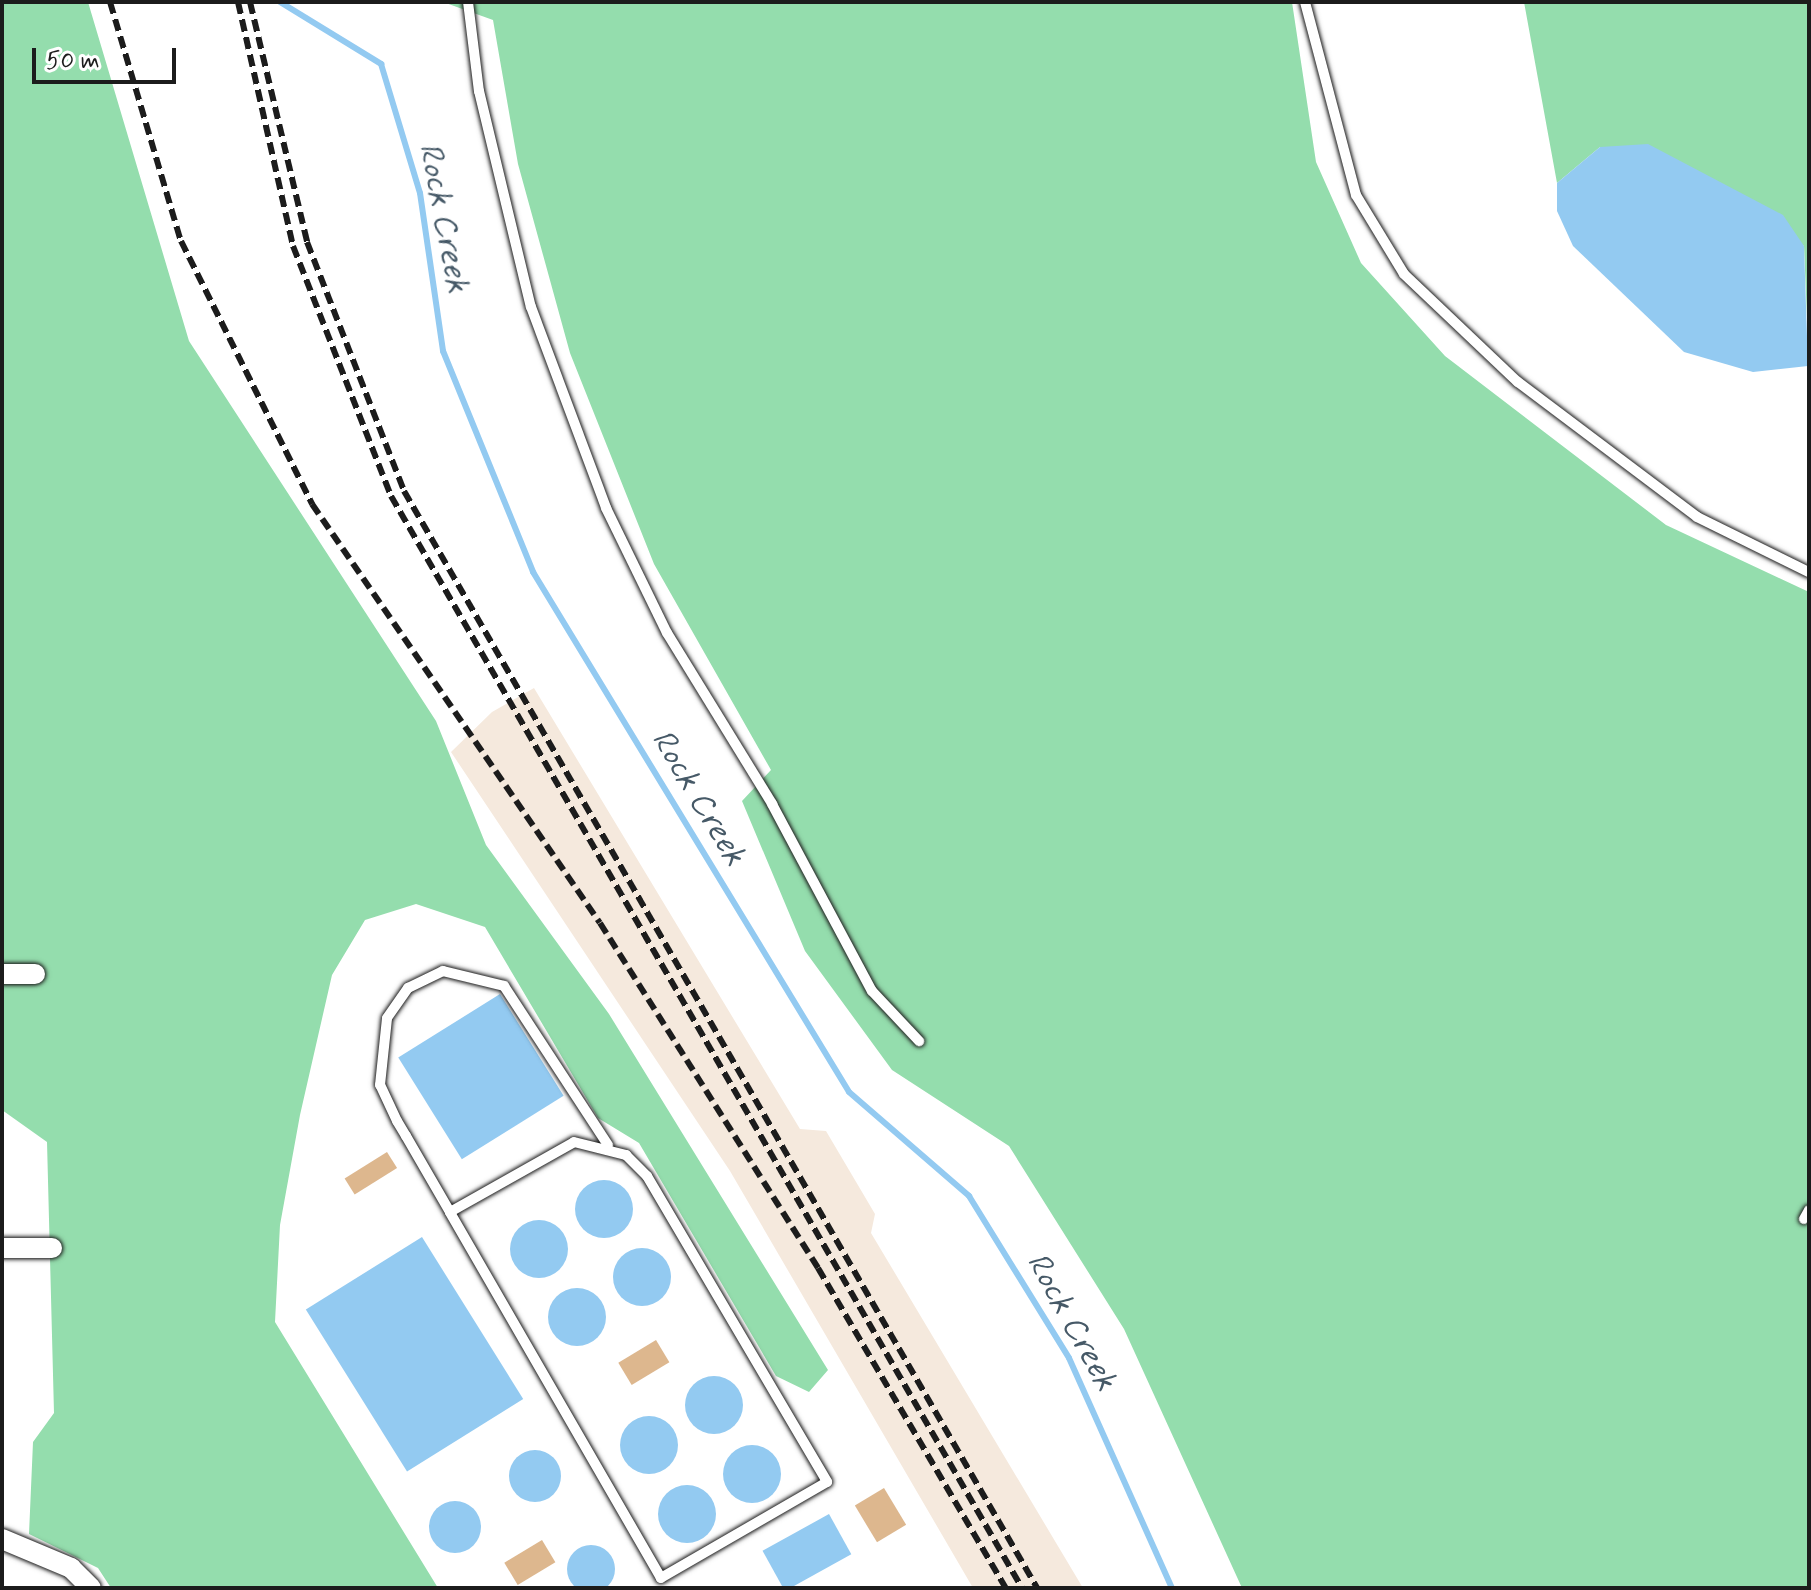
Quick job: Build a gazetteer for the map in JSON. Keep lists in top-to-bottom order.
{
  "water": ["Rock Creek"],
  "scale_bar": "50 m"
}
